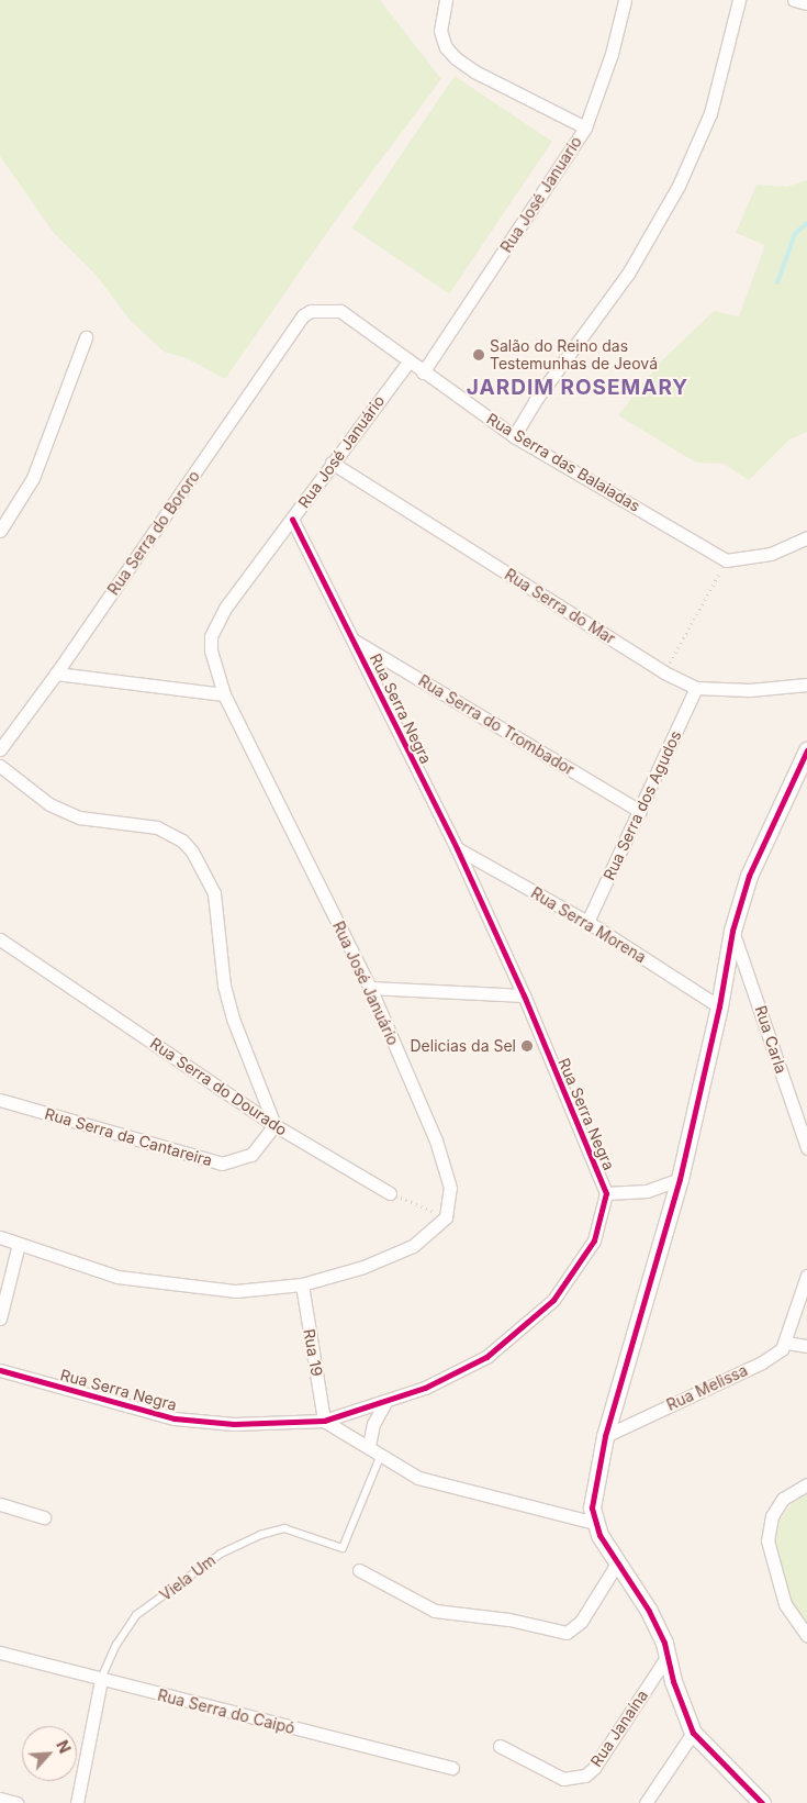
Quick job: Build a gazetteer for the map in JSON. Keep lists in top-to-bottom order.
{
  "streets": {
    "street": [
      "Rua José Januario",
      "Rua José Januário",
      "Rua Serra das Balaiadas",
      "Rua Serra do Bororo",
      "Rua Serra do Mar",
      "Rua Serra Negra",
      "Rua Serra do Trombador",
      "Rua Serra dos Agudos",
      "Rua Serra Morena",
      "Rua Carla",
      "Rua Serra do Dourado",
      "Rua Serra da Cantareira",
      "Rua 19",
      "Rua Melissa",
      "Rua Serra do Caipó",
      "Rua Janaína"
    ],
    "lane": ["Viela Um"]
  },
  "crossings": [
    ["Rua José Januario", "Rua Serra das Balaiadas"],
    ["Rua José Januário", "Rua Serra das Balaiadas"],
    ["Rua José Januário", "Rua Serra do Mar"],
    ["Rua José Januário", "Rua Serra Negra"],
    ["Rua Serra das Balaiadas", "Rua Serra do Bororo"],
    ["Rua Serra do Mar", "Rua Serra dos Agudos"],
    ["Rua Serra Negra", "Rua Serra do Trombador"],
    ["Rua Serra Negra", "Rua Serra Morena"],
    ["Rua Serra Negra", "Rua 19"],
    ["Rua Serra do Trombador", "Rua Serra dos Agudos"],
    ["Rua Serra dos Agudos", "Rua Serra Morena"],
    ["Rua Serra do Dourado", "Rua Serra da Cantareira"],
    ["Viela Um", "Rua Serra do Caipó"]
  ],
  "districts": ["JARDIM ROSEMARY"],
  "places": ["Salão do Reino das Testemunhas de Jeová", "Delicias da Sel"],
  "north": "top right"
}
